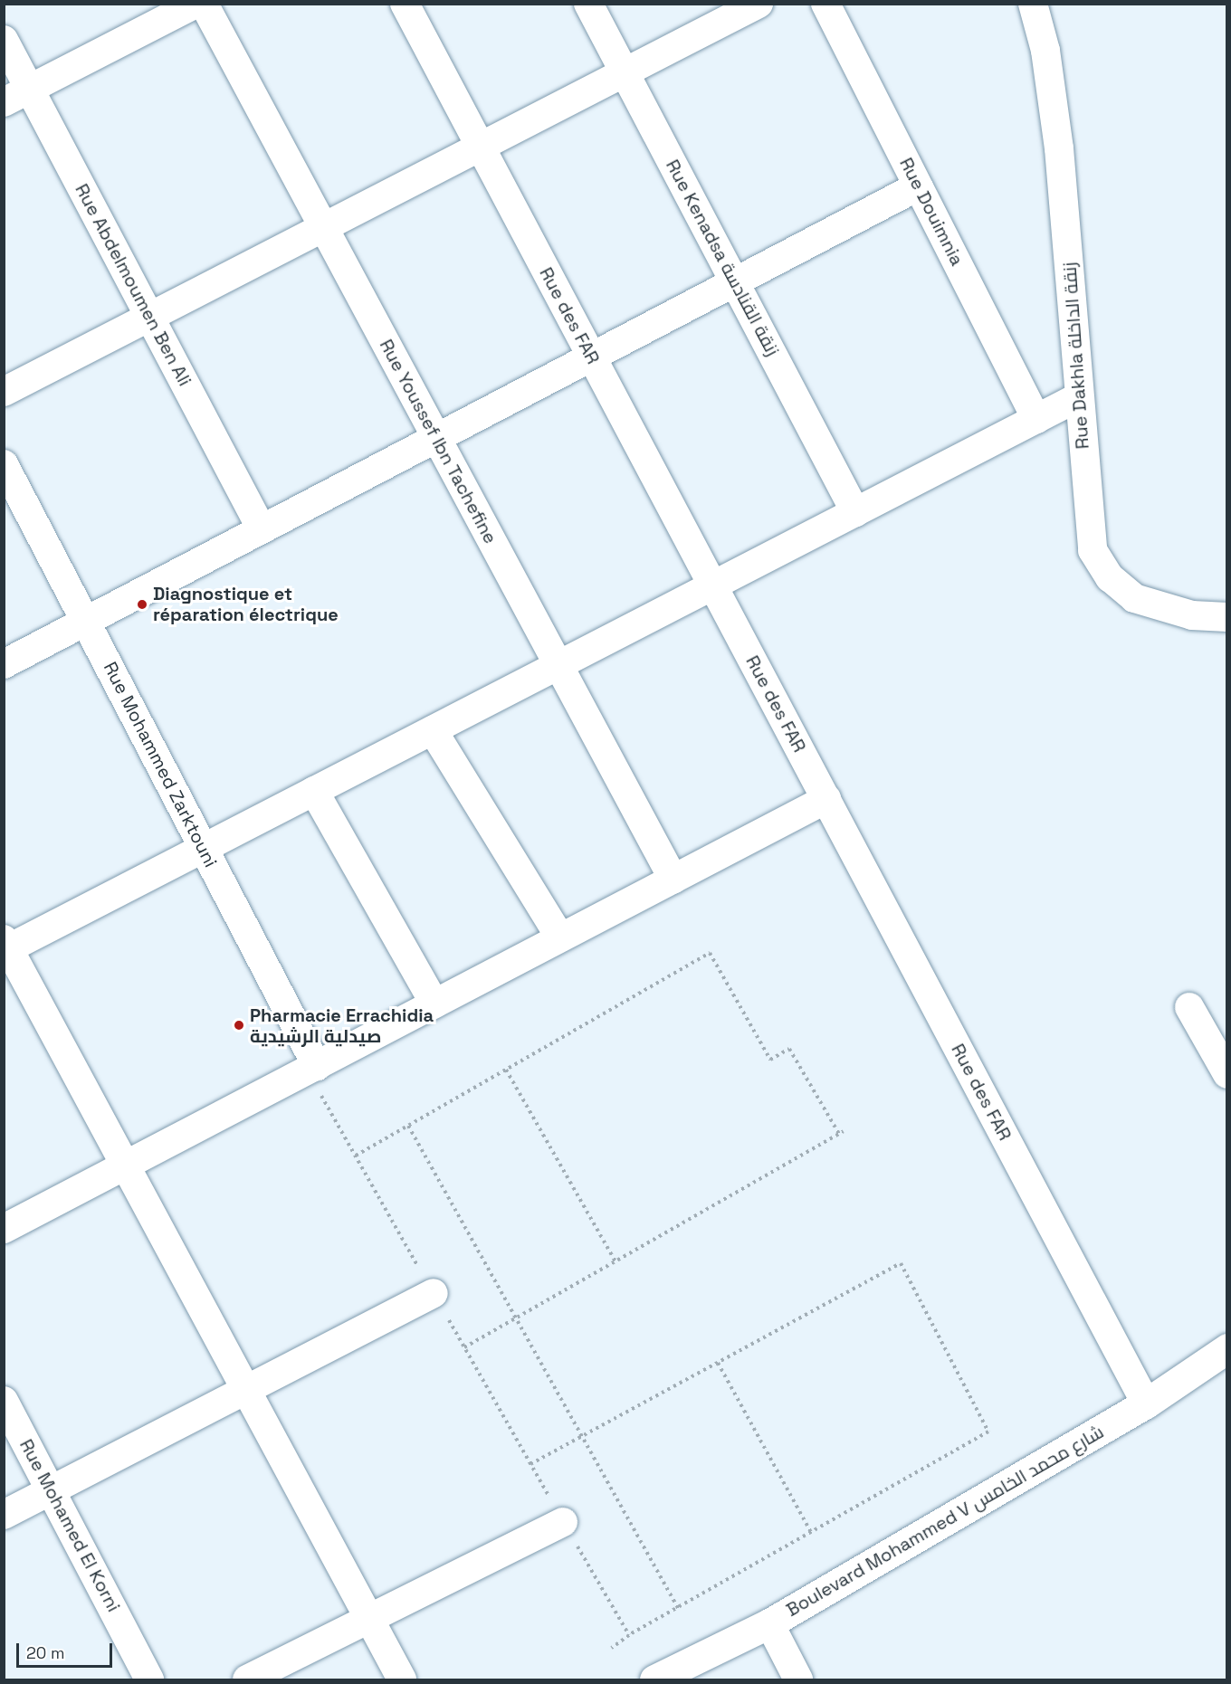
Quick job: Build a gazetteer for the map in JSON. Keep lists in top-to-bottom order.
{
  "streets": {
    "street": [
      "Rue Douimnia",
      "Rue Kenadsa زنقة القنادسة",
      "Rue Abdelmoumen Ben Ali",
      "Rue des FAR",
      "Rue Dakhla زنقة الداخلة",
      "Rue Youssef Ibn Tachefine",
      "Rue Mohammed Zarktouni",
      "Boulevard Mohammed V شارع محمد الخامس",
      "Rue Mohamed El Korni"
    ]
  },
  "crossings": [
    ["Rue des FAR", "Boulevard Mohammed V شارع محمد الخامس"]
  ],
  "places": ["Diagnostique et réparation électrique", "Pharmacie Errachidia صيدلية الرشيدية"],
  "scale_bar": "20 m"
}
